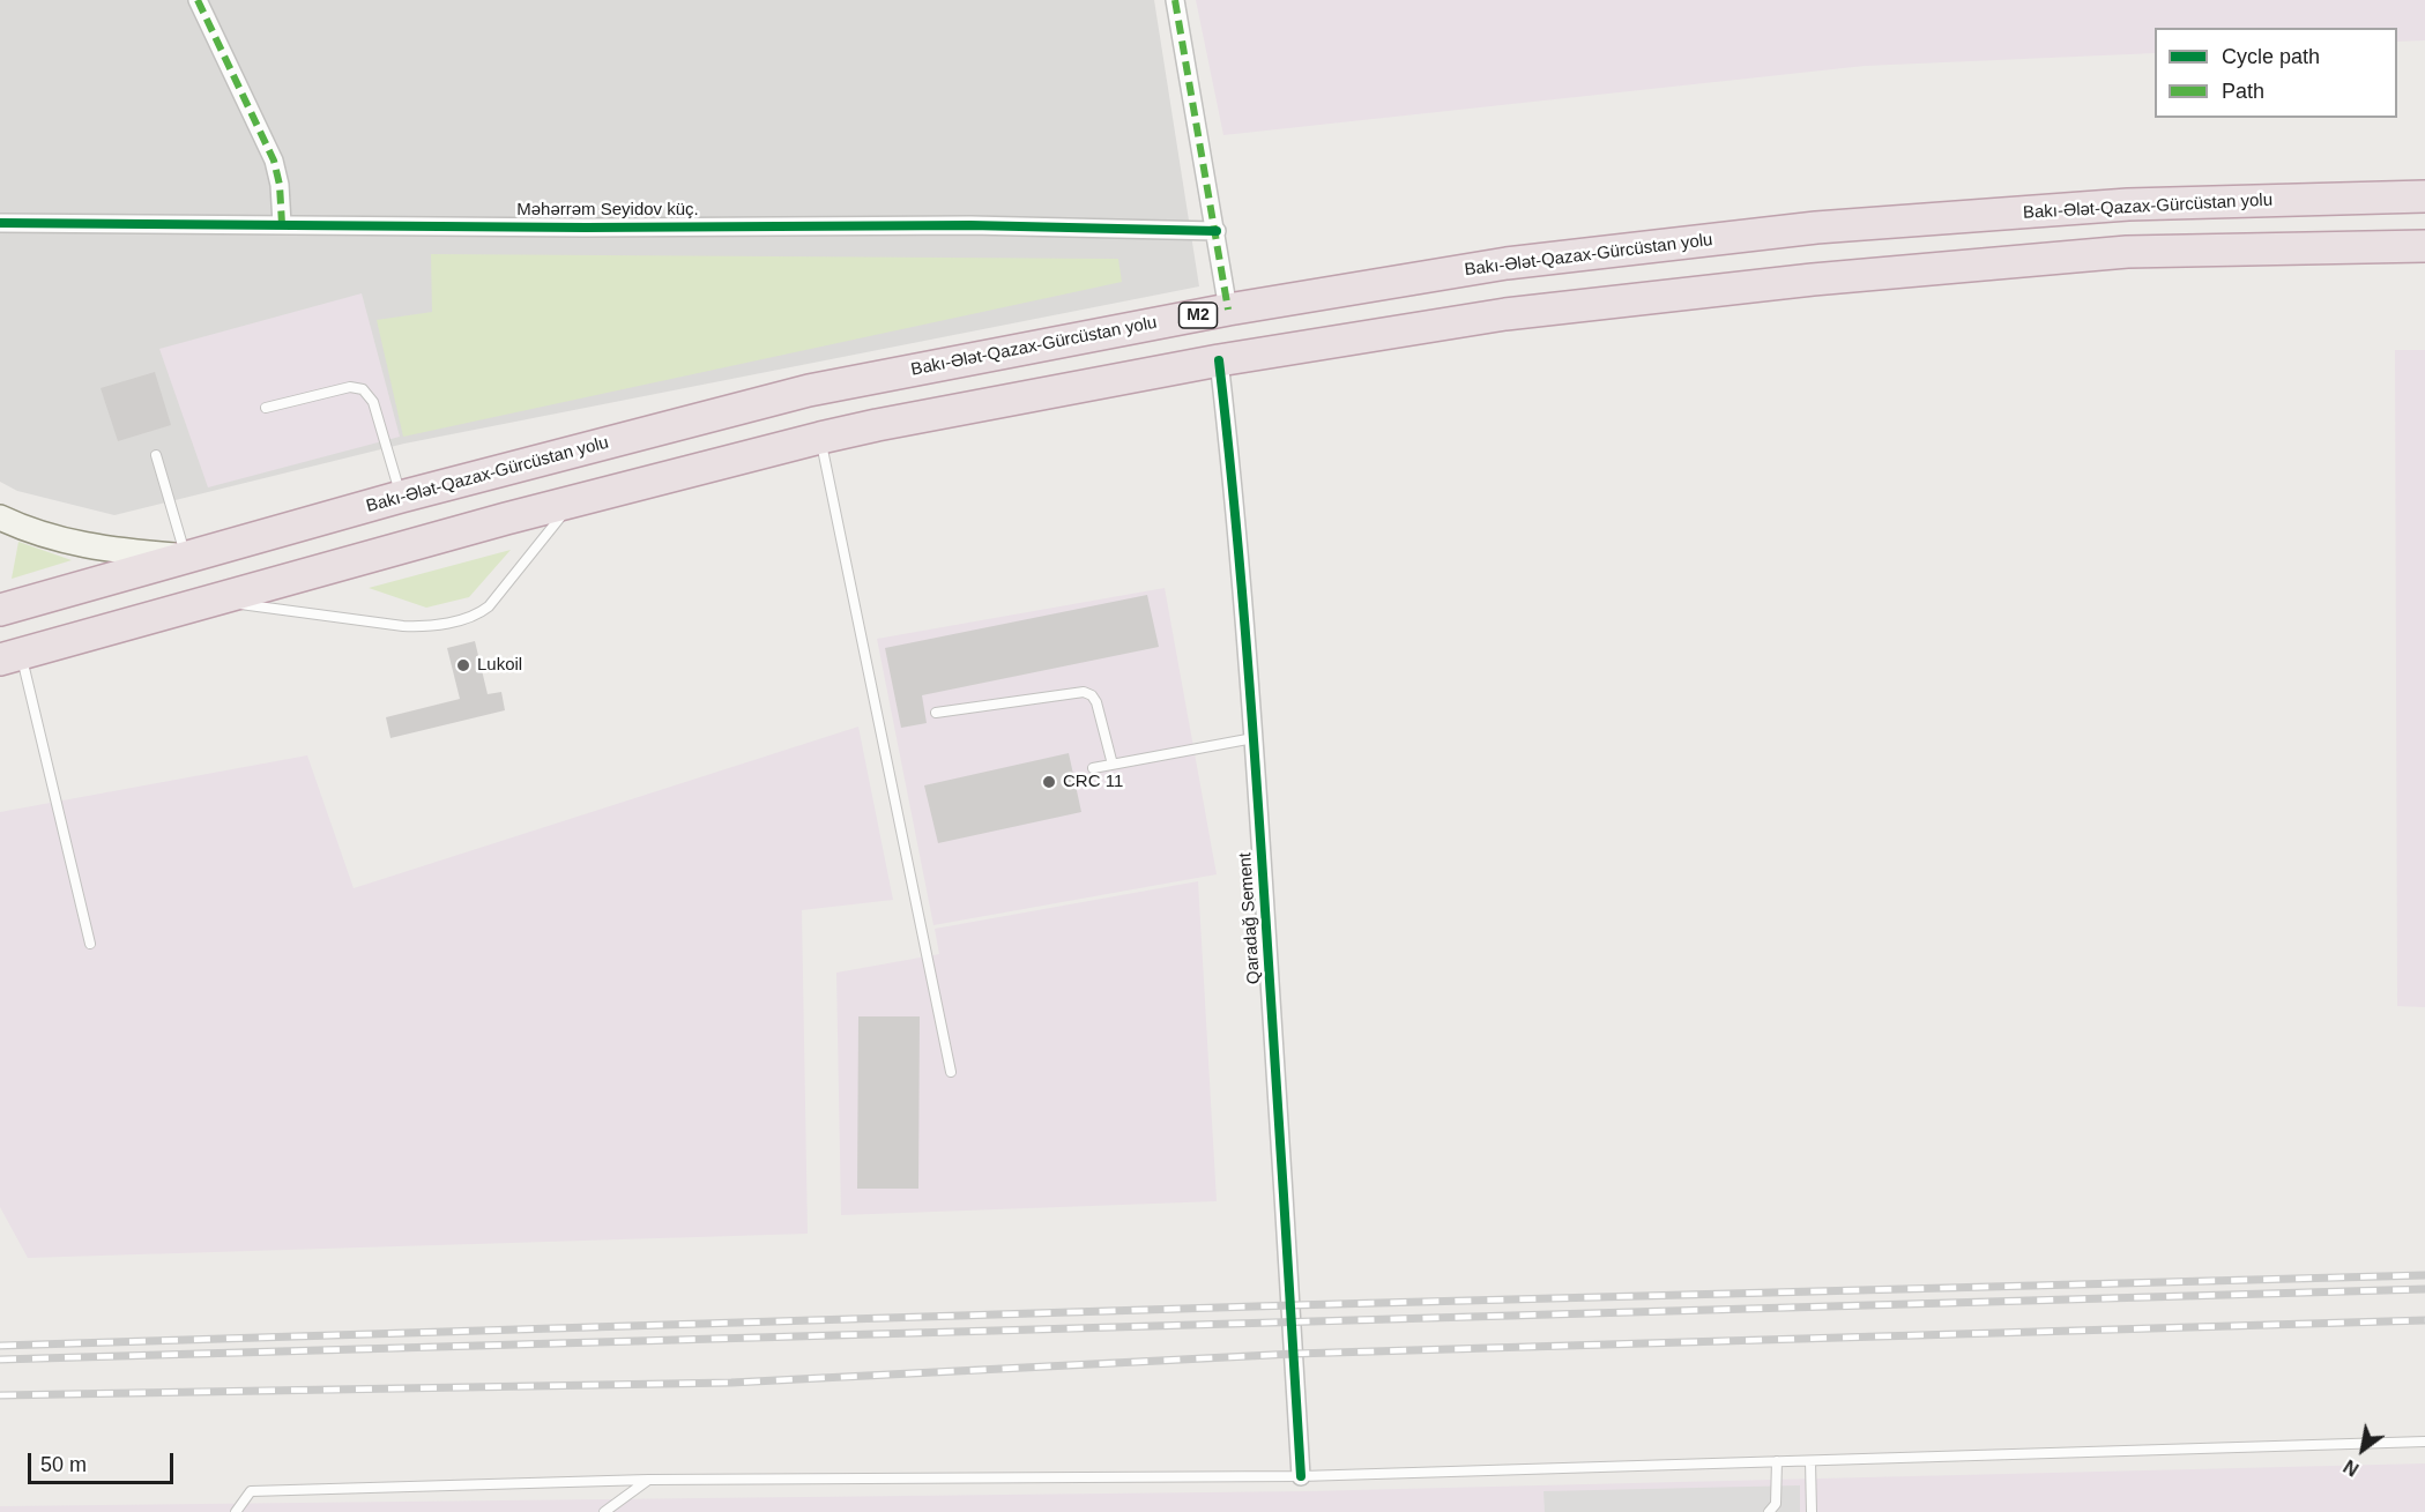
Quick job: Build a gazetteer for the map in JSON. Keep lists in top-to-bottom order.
{
  "streets": {
    "highway": ["Bakı-Ələt-Qazax-Gürcüstan yolu", "M2"],
    "street": ["Məhərrəm Seyidov küç.", "Qaradağ Sement"]
  },
  "places": ["Lukoil", "CRC 11"],
  "legend": ["Cycle path", "Path"],
  "scale_bar": "50 m",
  "north": "bottom left"
}
